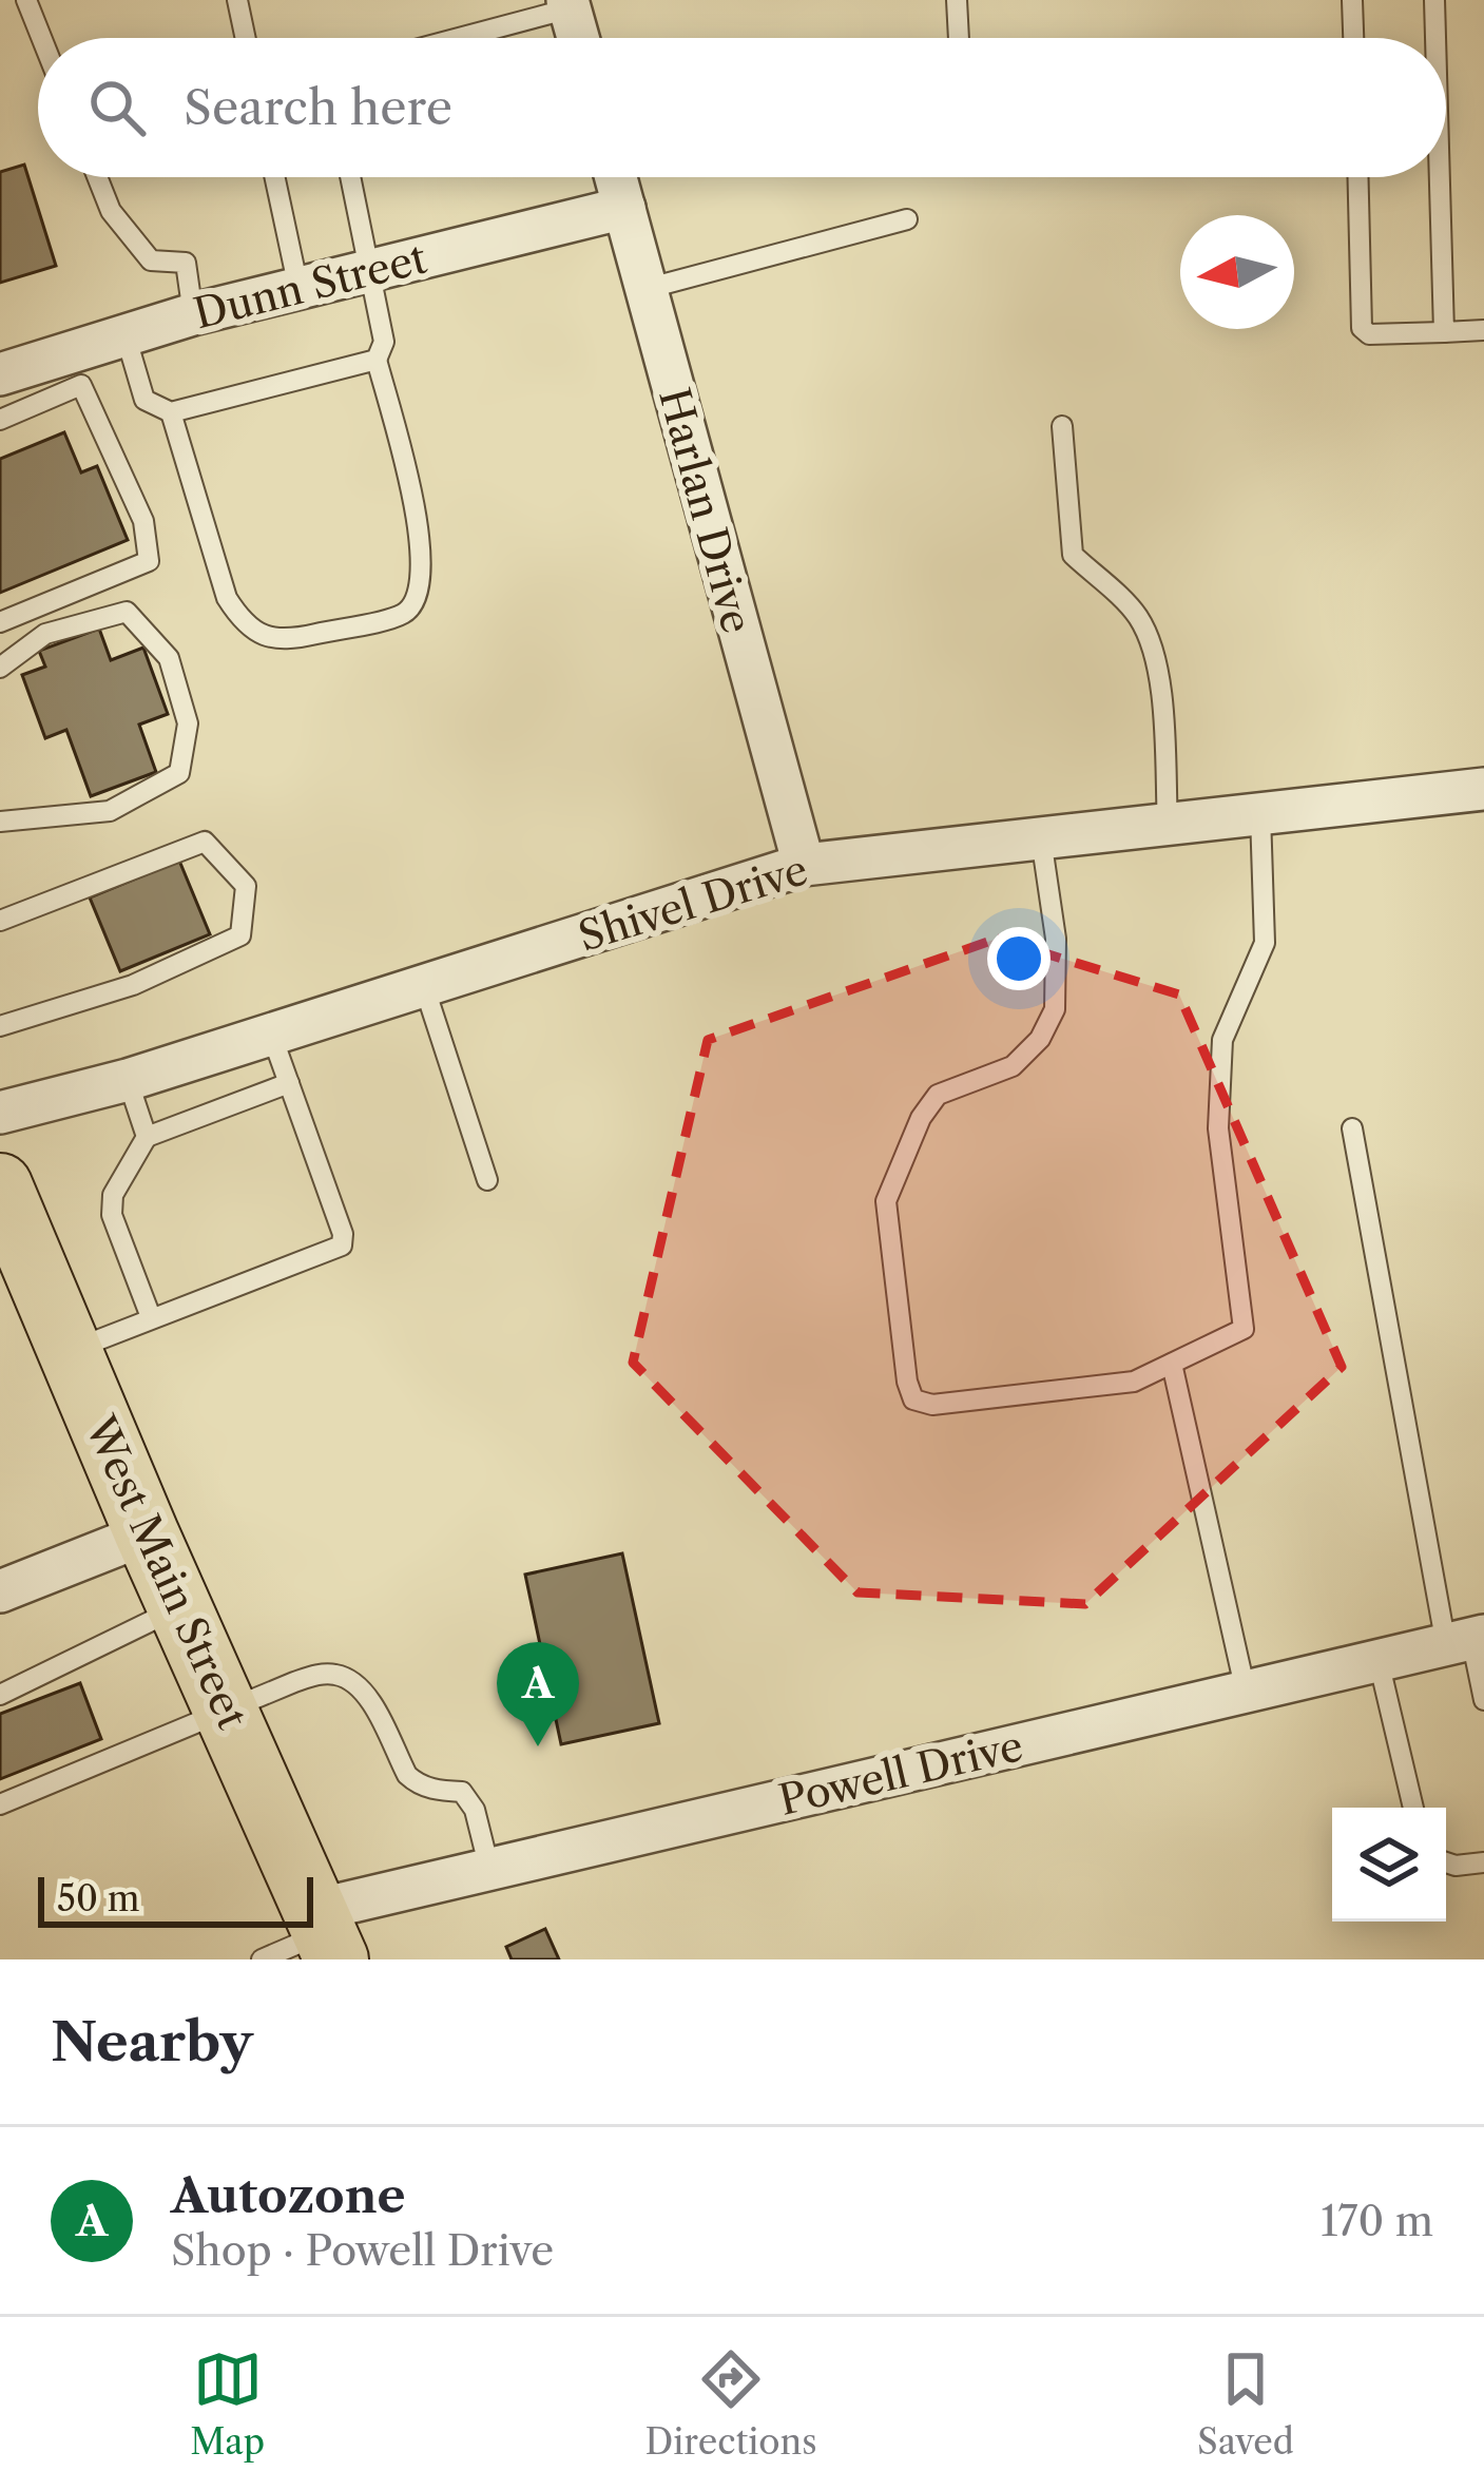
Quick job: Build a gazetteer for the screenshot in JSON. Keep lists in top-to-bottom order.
{
  "streets": {
    "main road": ["West Main Street"],
    "street": [
      "Dunn Street",
      "Harlan Drive",
      "Shivel Drive",
      "Powell Drive"
    ]
  },
  "crossings": [
    ["Dunn Street", "Harlan Drive"],
    ["Harlan Drive", "Shivel Drive"],
    ["West Main Street", "Powell Drive"]
  ],
  "scale_bar": "50 m",
  "north": "left",
  "page": {
    "search": "Search here",
    "pins": "A",
    "scale": "50 m",
    "heading": "Nearby",
    "list": [
      {
        "mark": "A",
        "name": "Autozone",
        "note": "Shop · Powell Drive",
        "value": "170 m"
      }
    ],
    "nav": ["Map", "Directions", "Saved"]
  }
}
